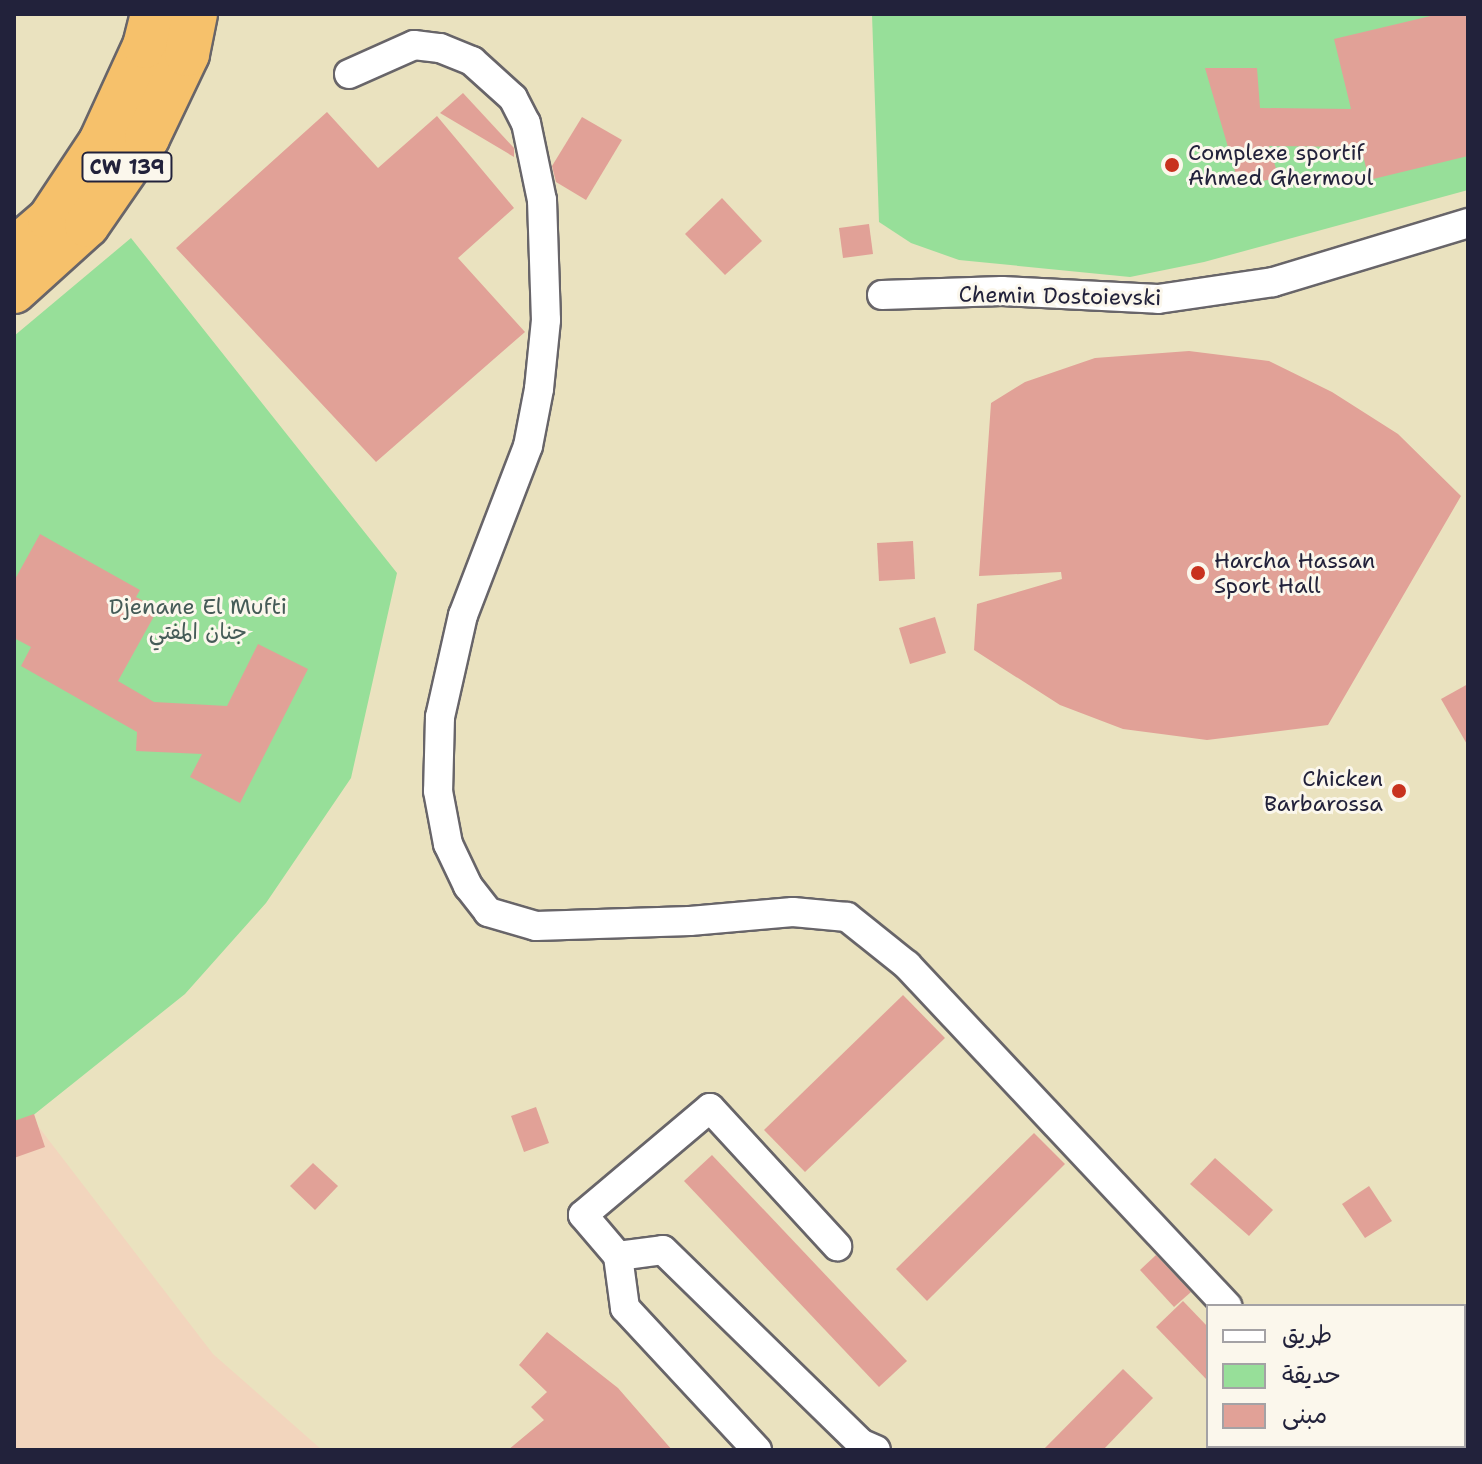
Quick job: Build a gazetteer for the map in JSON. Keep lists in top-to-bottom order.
{
  "streets": {
    "highway": ["CW 139"],
    "street": ["Chemin Dostoievski"]
  },
  "parks": ["Djenane El Mufti جنان المفتي"],
  "places": ["Complexe sportif Ahmed Ghermoul", "Harcha Hassan Sport Hall", "Chicken Barbarossa"],
  "legend": ["طريق", "حديقة", "مبنى"]
}
